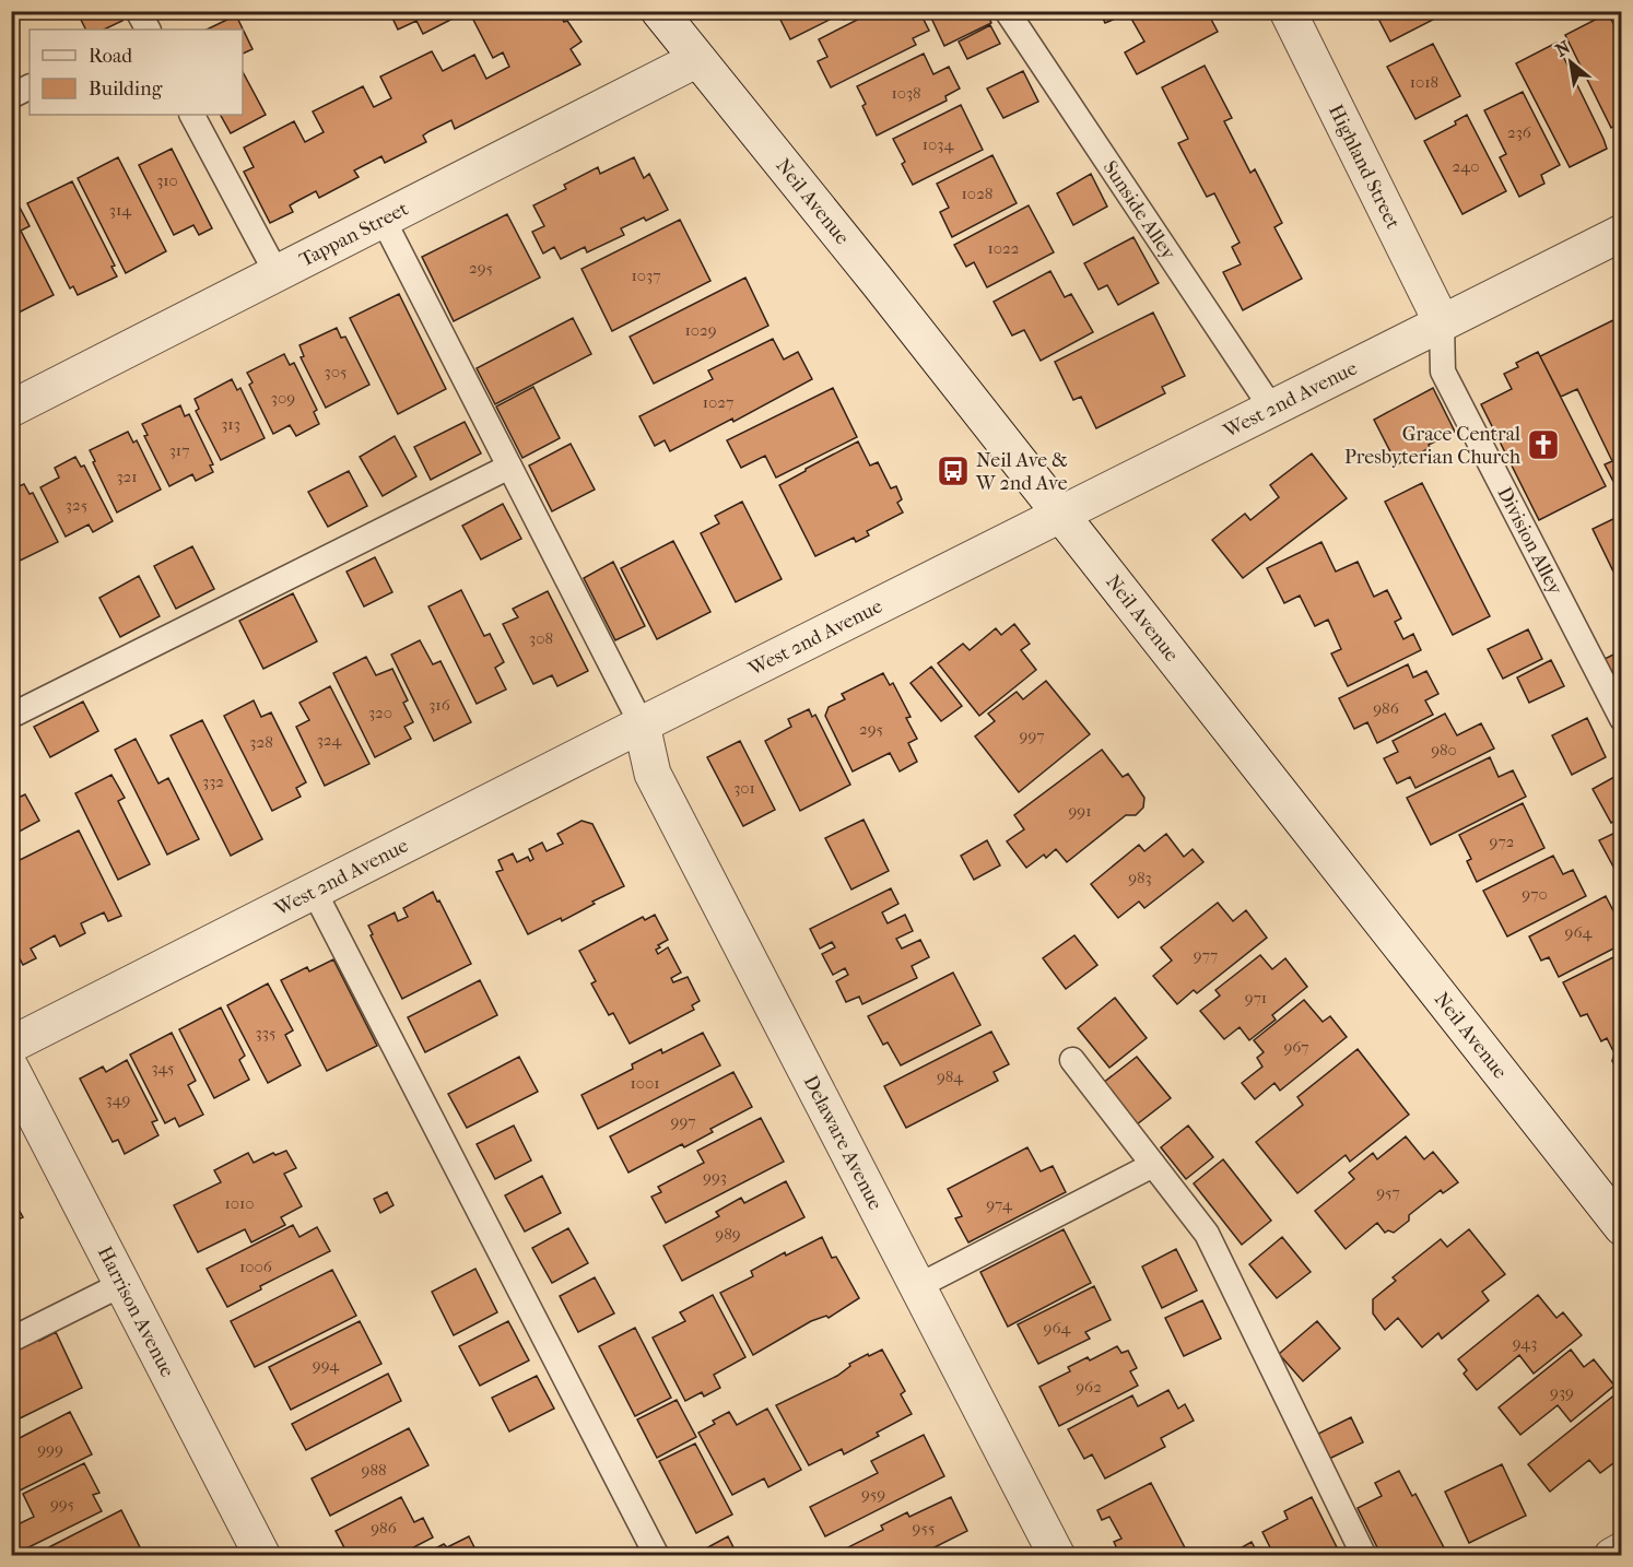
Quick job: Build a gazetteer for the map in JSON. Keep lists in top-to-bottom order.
{
  "streets": {
    "street": [
      "Highland Street",
      "Neil Avenue",
      "Tappan Street",
      "West 2nd Avenue",
      "Delaware Avenue",
      "Harrison Avenue"
    ],
    "lane": ["Sunside Alley", "Division Alley"]
  },
  "crossings": [
    ["Highland Street", "West 2nd Avenue"],
    ["Highland Street", "Division Alley"],
    ["Neil Avenue", "Tappan Street"],
    ["Neil Avenue", "West 2nd Avenue"],
    ["Sunside Alley", "West 2nd Avenue"],
    ["West 2nd Avenue", "Division Alley"],
    ["West 2nd Avenue", "Delaware Avenue"]
  ],
  "places": {
    "church": ["Grace Central Presbyterian Church"],
    "bus stop": ["Neil Ave & W 2nd Ave"]
  },
  "house_numbers": [
    "1018",
    "1038",
    "236",
    "1034",
    "240",
    "310",
    "1028",
    "314",
    "1022",
    "295",
    "1037",
    "1029",
    "305",
    "309",
    "1027",
    "313",
    "317",
    "321",
    "325",
    "308",
    "316",
    "986",
    "320",
    "295",
    "997",
    "324",
    "328",
    "980",
    "332",
    "301",
    "991",
    "972",
    "983",
    "970",
    "964",
    "977",
    "971",
    "335",
    "967",
    "345",
    "984",
    "1001",
    "349",
    "997",
    "993",
    "957",
    "1010",
    "974",
    "989",
    "1006",
    "964",
    "943",
    "994",
    "962",
    "939",
    "999",
    "988",
    "959",
    "995",
    "986",
    "955"
  ],
  "legend": ["Road", "Building"],
  "north": "top left"
}
